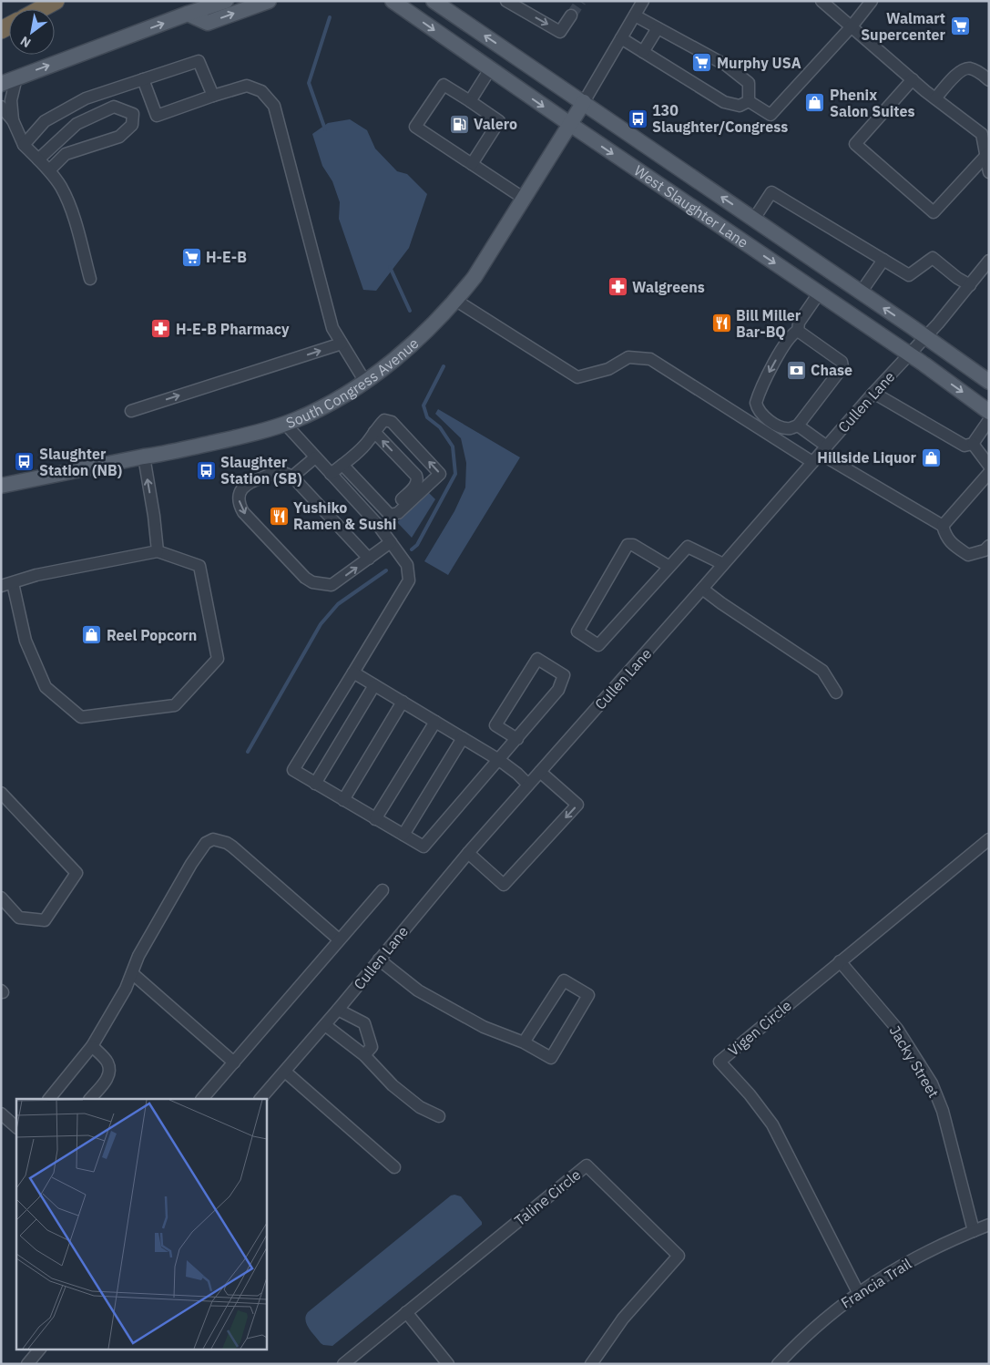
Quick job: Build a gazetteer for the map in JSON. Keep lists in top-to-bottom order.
{
  "streets": {
    "main road": ["West Slaughter Lane", "South Congress Avenue"],
    "street": [
      "Cullen Lane",
      "Vigen Circle",
      "Jacky Street",
      "Taline Circle",
      "Francia Trail"
    ]
  },
  "crossings": [
    ["West Slaughter Lane", "South Congress Avenue"],
    ["West Slaughter Lane", "Cullen Lane"],
    ["Vigen Circle", "Jacky Street"],
    ["Vigen Circle", "Francia Trail"],
    ["Jacky Street", "Francia Trail"]
  ],
  "places": {
    "supermarket": ["Walmart Supercenter", "Murphy USA", "H-E-B"],
    "shop": ["Phenix Salon Suites", "Hillside Liquor", "Reel Popcorn"],
    "bus stop": ["130 Slaughter/Congress", "Slaughter Station (NB)", "Slaughter Station (SB)"],
    "fuel station": ["Valero"],
    "pharmacy": ["Walgreens", "H-E-B Pharmacy"],
    "restaurant": ["Bill Miller Bar-BQ", "Yushiko Ramen & Sushi"],
    "bank": ["Chase"]
  },
  "north": "bottom left"
}
